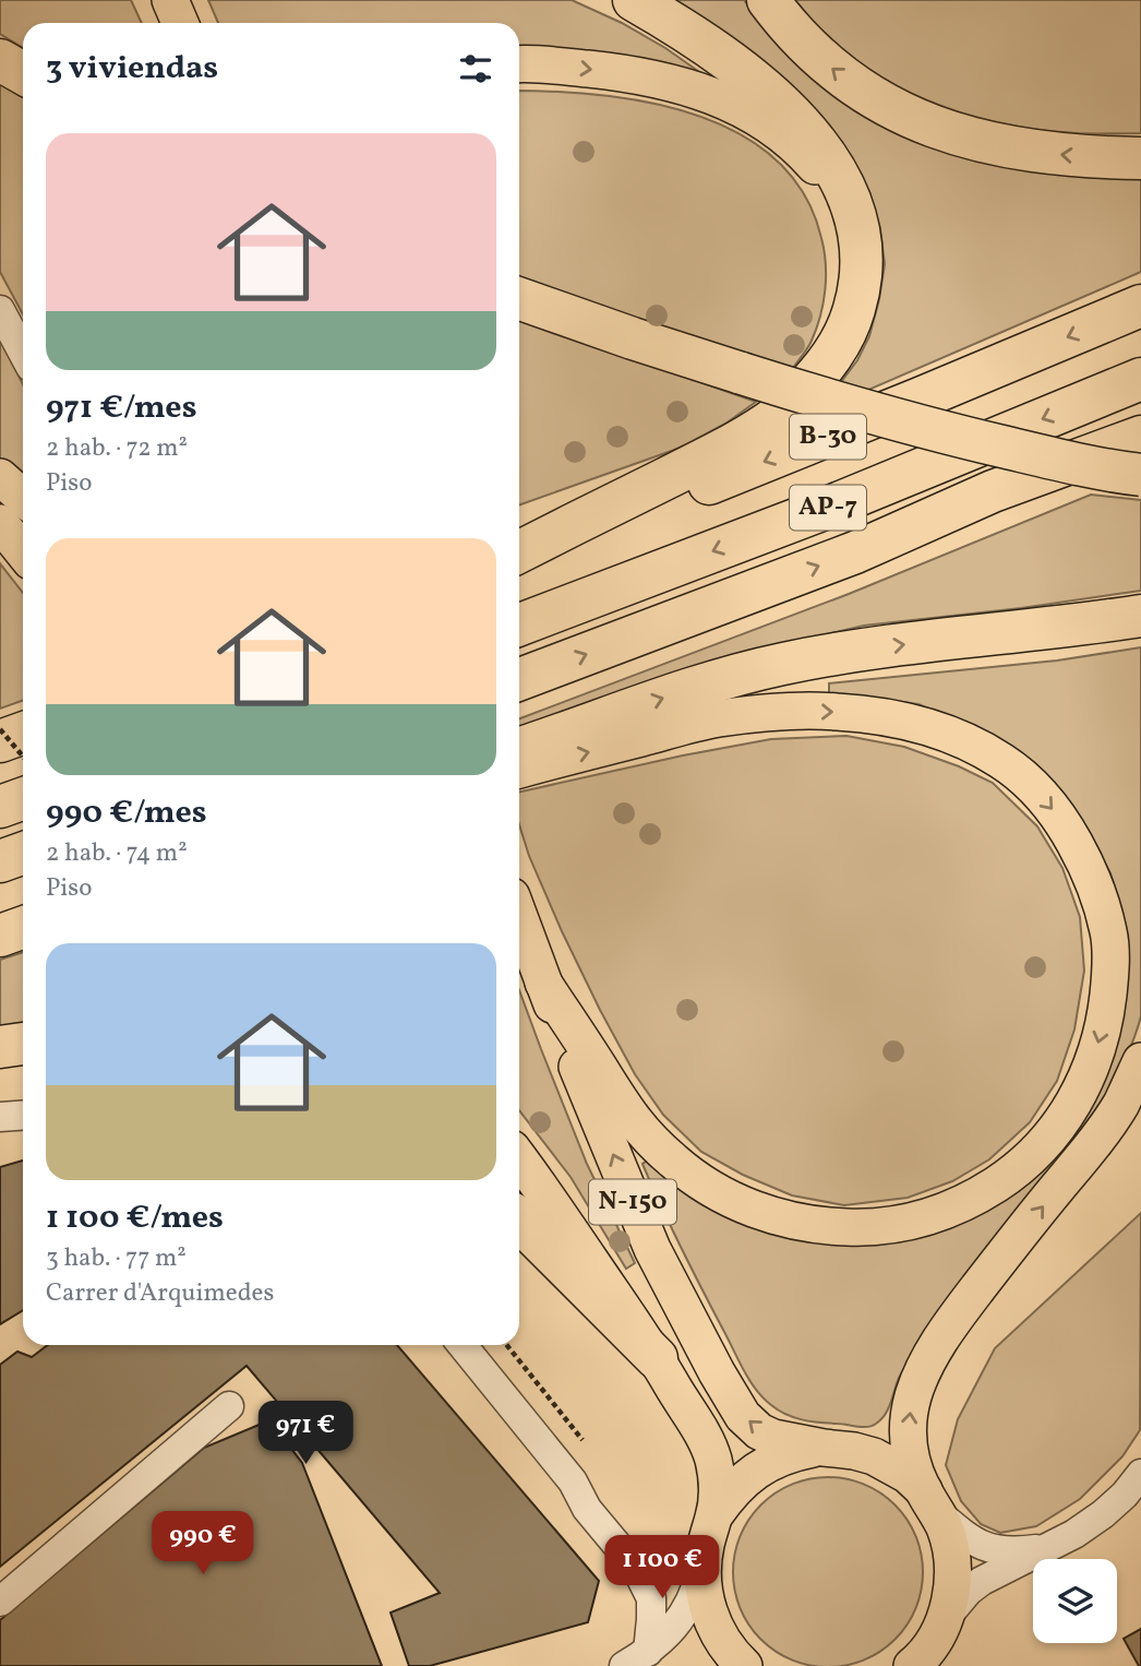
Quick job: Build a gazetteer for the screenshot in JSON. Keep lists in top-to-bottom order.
{
  "streets": {
    "highway": ["B-30", "AP-7"],
    "main road": ["N-150"]
  },
  "page": {
    "heading": "3 viviendas",
    "list": [
      {
        "name": "971 €/mes",
        "note": "2 hab. · 72 m² · Piso"
      },
      {
        "name": "990 €/mes",
        "note": "2 hab. · 74 m² · Piso"
      },
      {
        "name": "1 100 €/mes",
        "note": "3 hab. · 77 m² · Carrer d'Arquimedes"
      }
    ],
    "price": ["971 €", "990 €", "1 100 €"]
  }
}
